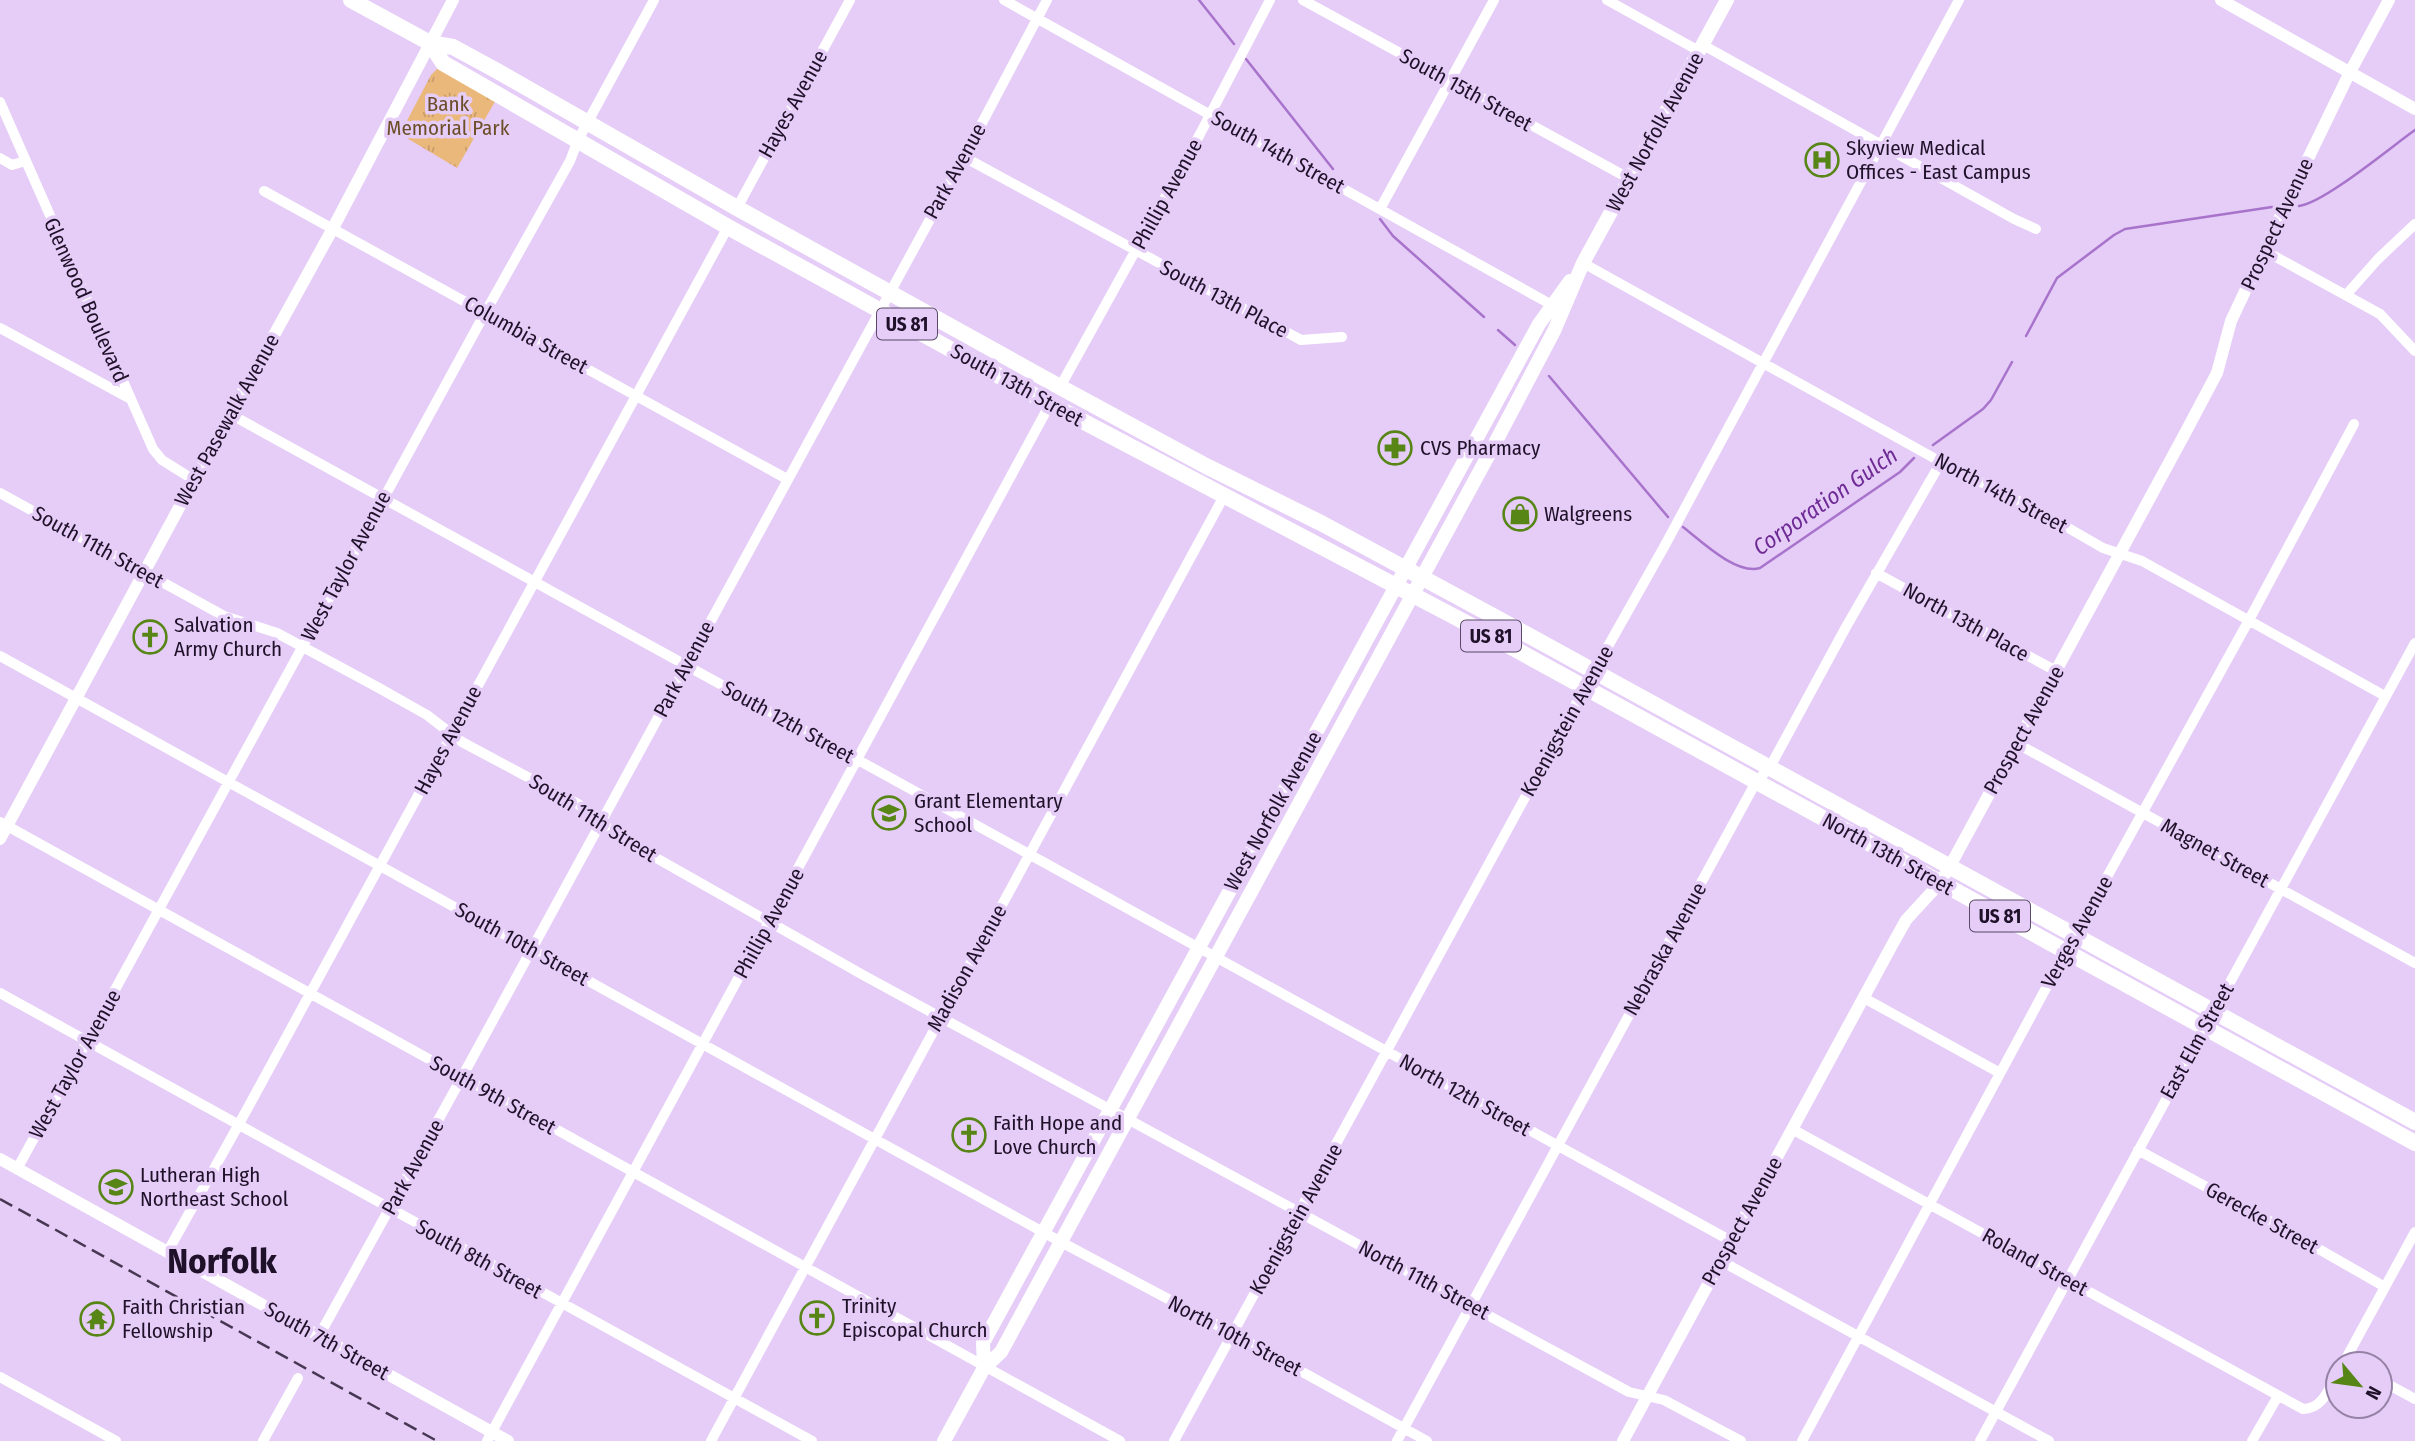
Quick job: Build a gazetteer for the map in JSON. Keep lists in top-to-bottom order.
{
  "streets": {
    "highway": ["US 81", "South 13th Street", "North 13th Street"],
    "main road": ["West Norfolk Avenue"],
    "street": [
      "South 15th Street",
      "Hayes Avenue",
      "South 14th Street",
      "Park Avenue",
      "Phillip Avenue",
      "Prospect Avenue",
      "South 13th Place",
      "Glenwood Boulevard",
      "Columbia Street",
      "West Pasewalk Avenue",
      "North 14th Street",
      "South 11th Street",
      "West Taylor Avenue",
      "North 13th Place",
      "Koenigstein Avenue",
      "South 12th Street",
      "Magnet Street",
      "Verges Avenue",
      "South 10th Street",
      "Nebraska Avenue",
      "Madison Avenue",
      "East Elm Street",
      "South 9th Street",
      "North 12th Street",
      "Gerecke Street",
      "South 8th Street",
      "Roland Street",
      "North 11th Street",
      "North 10th Street",
      "South 7th Street"
    ]
  },
  "crossings": [
    ["South 15th Street", "West Norfolk Avenue"],
    ["Hayes Avenue", "Columbia Street"],
    ["Hayes Avenue", "South 13th Street"],
    ["Hayes Avenue", "South 11th Street"],
    ["Hayes Avenue", "South 12th Street"],
    ["Hayes Avenue", "South 10th Street"],
    ["Hayes Avenue", "South 9th Street"],
    ["Hayes Avenue", "South 8th Street"],
    ["Hayes Avenue", "South 7th Street"],
    ["West Norfolk Avenue", "South 14th Street"],
    ["West Norfolk Avenue", "South 13th Street"],
    ["West Norfolk Avenue", "North 14th Street"],
    ["West Norfolk Avenue", "South 11th Street"],
    ["West Norfolk Avenue", "South 12th Street"],
    ["West Norfolk Avenue", "North 13th Street"],
    ["West Norfolk Avenue", "South 10th Street"],
    ["West Norfolk Avenue", "South 9th Street"],
    ["West Norfolk Avenue", "North 12th Street"],
    ["West Norfolk Avenue", "North 11th Street"],
    ["West Norfolk Avenue", "North 10th Street"],
    ["South 14th Street", "Park Avenue"],
    ["South 14th Street", "Phillip Avenue"],
    ["Park Avenue", "South 13th Place"],
    ["Park Avenue", "Columbia Street"],
    ["Park Avenue", "South 13th Street"],
    ["Park Avenue", "South 11th Street"],
    ["Park Avenue", "South 12th Street"],
    ["Park Avenue", "South 10th Street"],
    ["Park Avenue", "South 9th Street"],
    ["Park Avenue", "South 8th Street"],
    ["Park Avenue", "South 7th Street"],
    ["Phillip Avenue", "South 13th Place"],
    ["Phillip Avenue", "South 13th Street"],
    ["Phillip Avenue", "South 11th Street"],
    ["Phillip Avenue", "South 12th Street"],
    ["Phillip Avenue", "South 10th Street"],
    ["Phillip Avenue", "South 9th Street"],
    ["Phillip Avenue", "South 8th Street"],
    ["Phillip Avenue", "South 7th Street"],
    ["Prospect Avenue", "North 14th Street"],
    ["Prospect Avenue", "North 13th Place"],
    ["Prospect Avenue", "Magnet Street"],
    ["Prospect Avenue", "North 13th Street"],
    ["Prospect Avenue", "North 12th Street"],
    ["Prospect Avenue", "Roland Street"],
    ["Prospect Avenue", "North 11th Street"],
    ["Glenwood Boulevard", "West Pasewalk Avenue"],
    ["Columbia Street", "West Pasewalk Avenue"],
    ["Columbia Street", "West Taylor Avenue"],
    ["South 13th Street", "West Pasewalk Avenue"],
    ["South 13th Street", "West Taylor Avenue"],
    ["South 13th Street", "North 13th Street"],
    ["South 13th Street", "Madison Avenue"],
    ["West Pasewalk Avenue", "South 11th Street"],
    ["West Pasewalk Avenue", "South 12th Street"],
    ["West Pasewalk Avenue", "South 10th Street"],
    ["West Pasewalk Avenue", "South 9th Street"],
    ["North 14th Street", "Koenigstein Avenue"],
    ["North 14th Street", "Verges Avenue"],
    ["North 14th Street", "Nebraska Avenue"],
    ["North 14th Street", "East Elm Street"],
    ["South 11th Street", "West Taylor Avenue"],
    ["South 11th Street", "Madison Avenue"],
    ["South 11th Street", "North 11th Street"],
    ["West Taylor Avenue", "South 12th Street"],
    ["West Taylor Avenue", "South 10th Street"],
    ["West Taylor Avenue", "South 9th Street"],
    ["West Taylor Avenue", "South 8th Street"],
    ["West Taylor Avenue", "South 7th Street"],
    ["North 13th Place", "Nebraska Avenue"],
    ["Koenigstein Avenue", "North 13th Street"],
    ["Koenigstein Avenue", "North 12th Street"],
    ["Koenigstein Avenue", "North 11th Street"],
    ["Koenigstein Avenue", "North 10th Street"],
    ["South 12th Street", "Madison Avenue"],
    ["South 12th Street", "North 12th Street"],
    ["Magnet Street", "Verges Avenue"],
    ["Magnet Street", "East Elm Street"],
    ["North 13th Street", "Verges Avenue"],
    ["North 13th Street", "Nebraska Avenue"],
    ["North 13th Street", "East Elm Street"],
    ["Verges Avenue", "Roland Street"],
    ["South 10th Street", "Madison Avenue"],
    ["South 10th Street", "North 10th Street"],
    ["Nebraska Avenue", "North 12th Street"],
    ["Nebraska Avenue", "North 11th Street"],
    ["Nebraska Avenue", "North 10th Street"],
    ["Madison Avenue", "South 9th Street"],
    ["Madison Avenue", "South 8th Street"],
    ["East Elm Street", "Gerecke Street"],
    ["East Elm Street", "Roland Street"]
  ],
  "districts": ["Norfolk"],
  "water": ["Corporation Gulch"],
  "parks": ["Bank Memorial Park"],
  "places": {
    "hospital": ["Skyview Medical Offices - East Campus"],
    "pharmacy": ["CVS Pharmacy"],
    "shop": ["Walgreens"],
    "church": ["Salvation Army Church", "Faith Hope and Love Church", "Trinity Episcopal Church"],
    "school or university": ["Grant Elementary School", "Lutheran High Northeast School"],
    "temple": ["Faith Christian Fellowship"]
  },
  "north": "bottom right"
}
